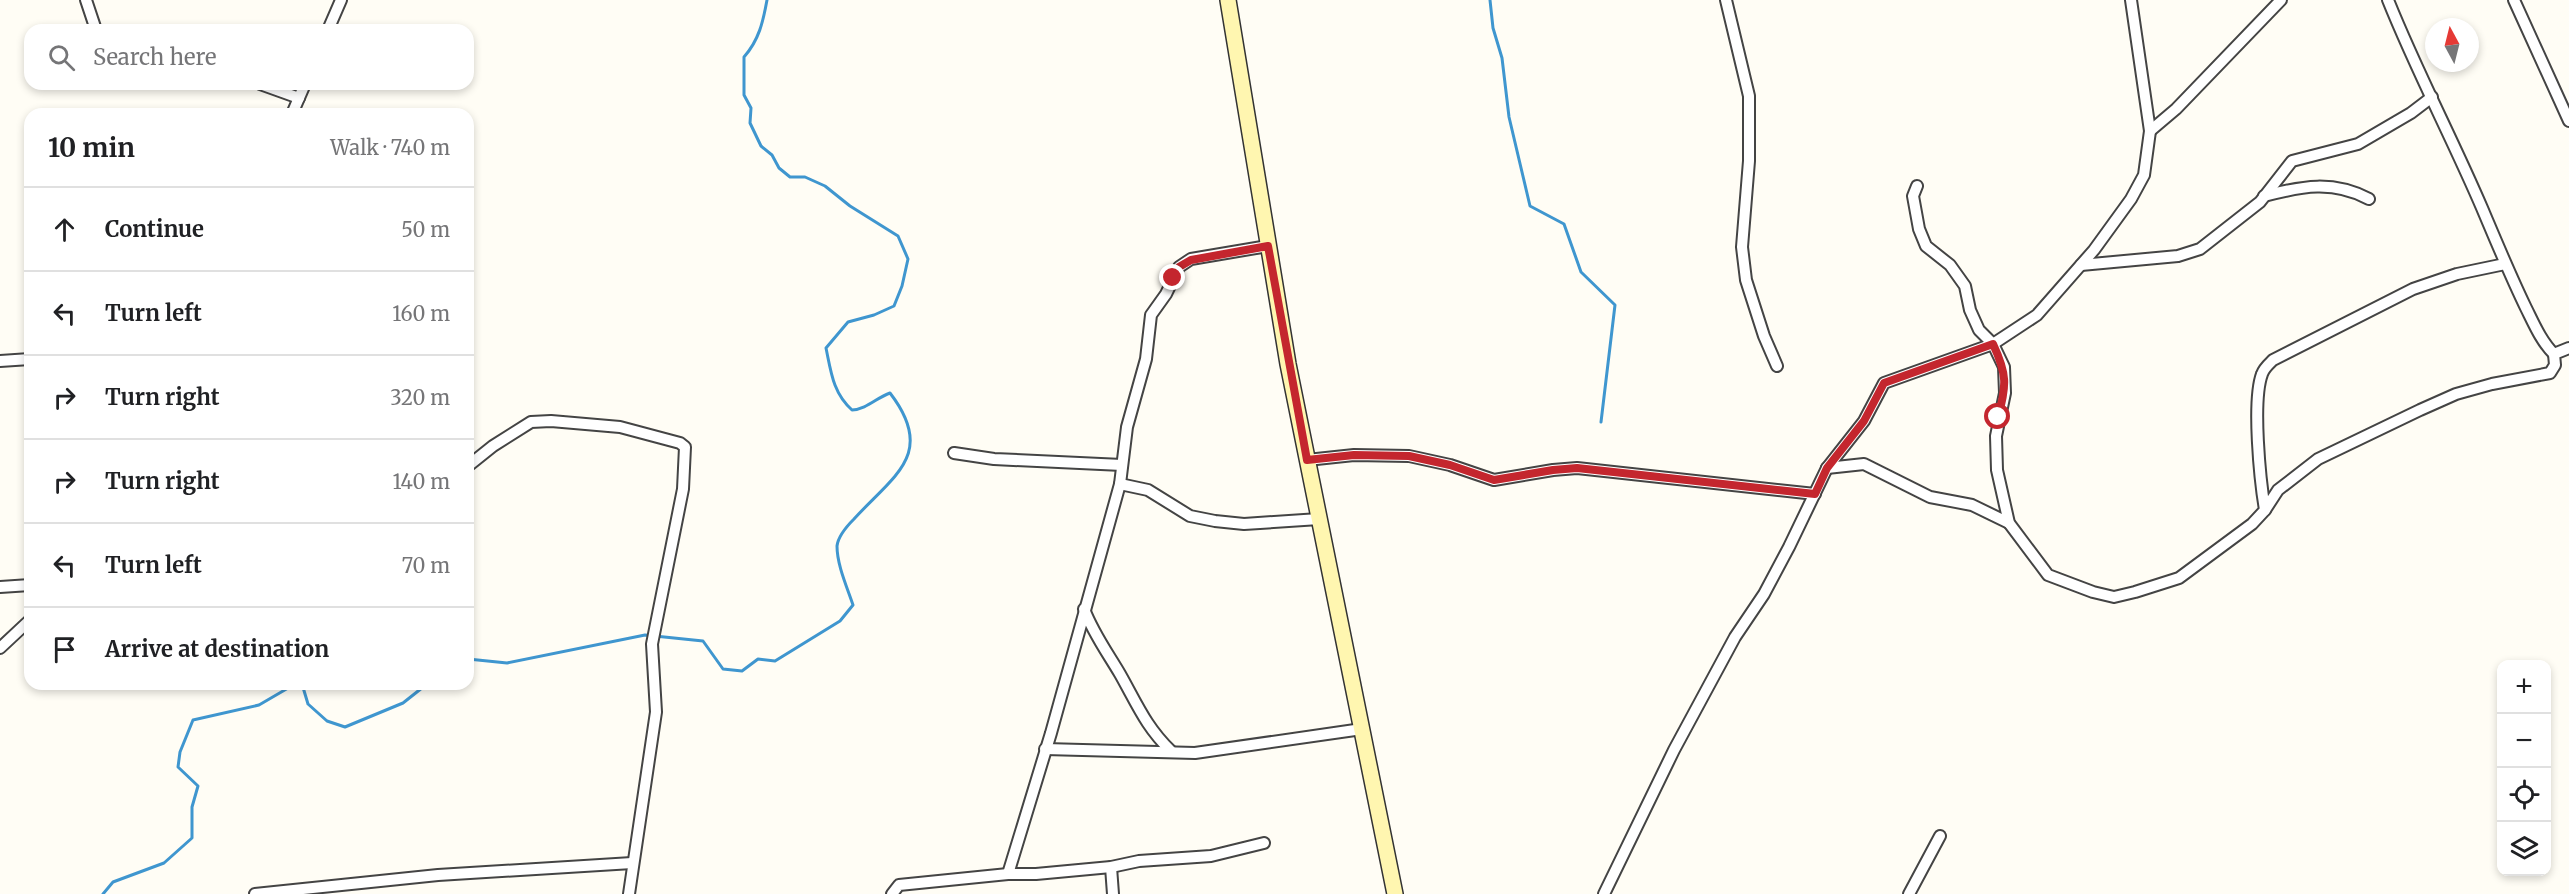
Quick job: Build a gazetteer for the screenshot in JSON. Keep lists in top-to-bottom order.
{
  "north": "top",
  "page": {
    "search": "Search here",
    "heading": ["10 min", "Walk · 740 m"],
    "list": [
      ["Continue", "50 m"],
      ["Turn left", "160 m"],
      ["Turn right", "320 m"],
      ["Turn right", "140 m"],
      ["Turn left", "70 m"],
      "Arrive at destination"
    ],
    "map_buttons": ["+", "−"]
  }
}
